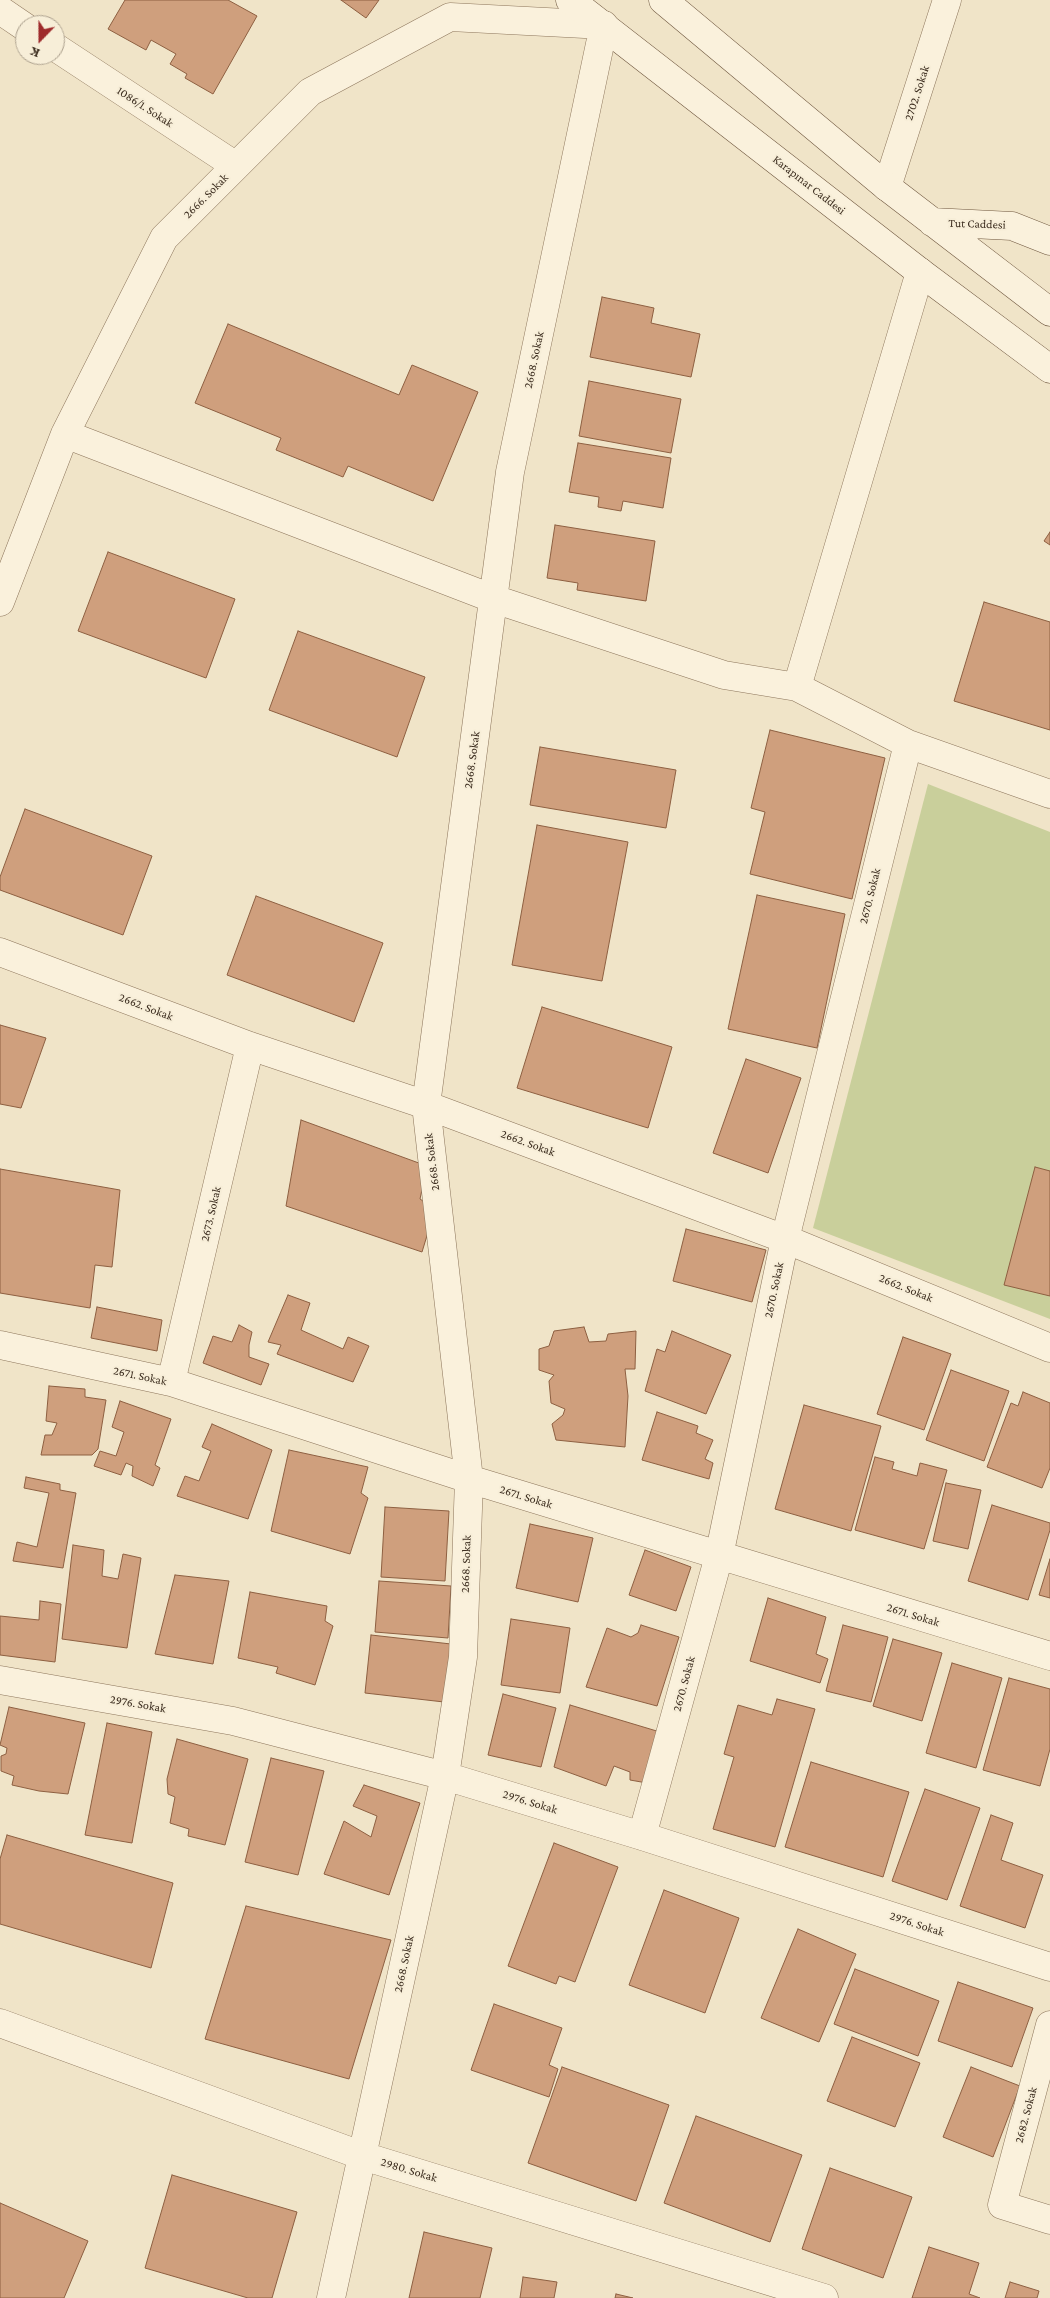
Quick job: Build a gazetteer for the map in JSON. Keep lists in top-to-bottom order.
{
  "streets": {
    "street": [
      "2702. Sokak",
      "1086/1. Sokak",
      "Karapınar Caddesi",
      "2666. Sokak",
      "Tut Caddesi",
      "2668. Sokak",
      "2670. Sokak",
      "2662. Sokak",
      "2673. Sokak",
      "2671. Sokak",
      "2976. Sokak",
      "2682. Sokak",
      "2980. Sokak"
    ]
  },
  "crossings": [
    ["1086/1. Sokak", "2666. Sokak"],
    ["Karapınar Caddesi", "2666. Sokak"],
    ["Karapınar Caddesi", "2668. Sokak"],
    ["2666. Sokak", "2668. Sokak"],
    ["2668. Sokak", "2662. Sokak"],
    ["2668. Sokak", "2671. Sokak"],
    ["2668. Sokak", "2976. Sokak"],
    ["2668. Sokak", "2980. Sokak"],
    ["2670. Sokak", "2662. Sokak"],
    ["2670. Sokak", "2671. Sokak"],
    ["2670. Sokak", "2976. Sokak"],
    ["2662. Sokak", "2673. Sokak"],
    ["2673. Sokak", "2671. Sokak"]
  ],
  "north": "bottom"
}
